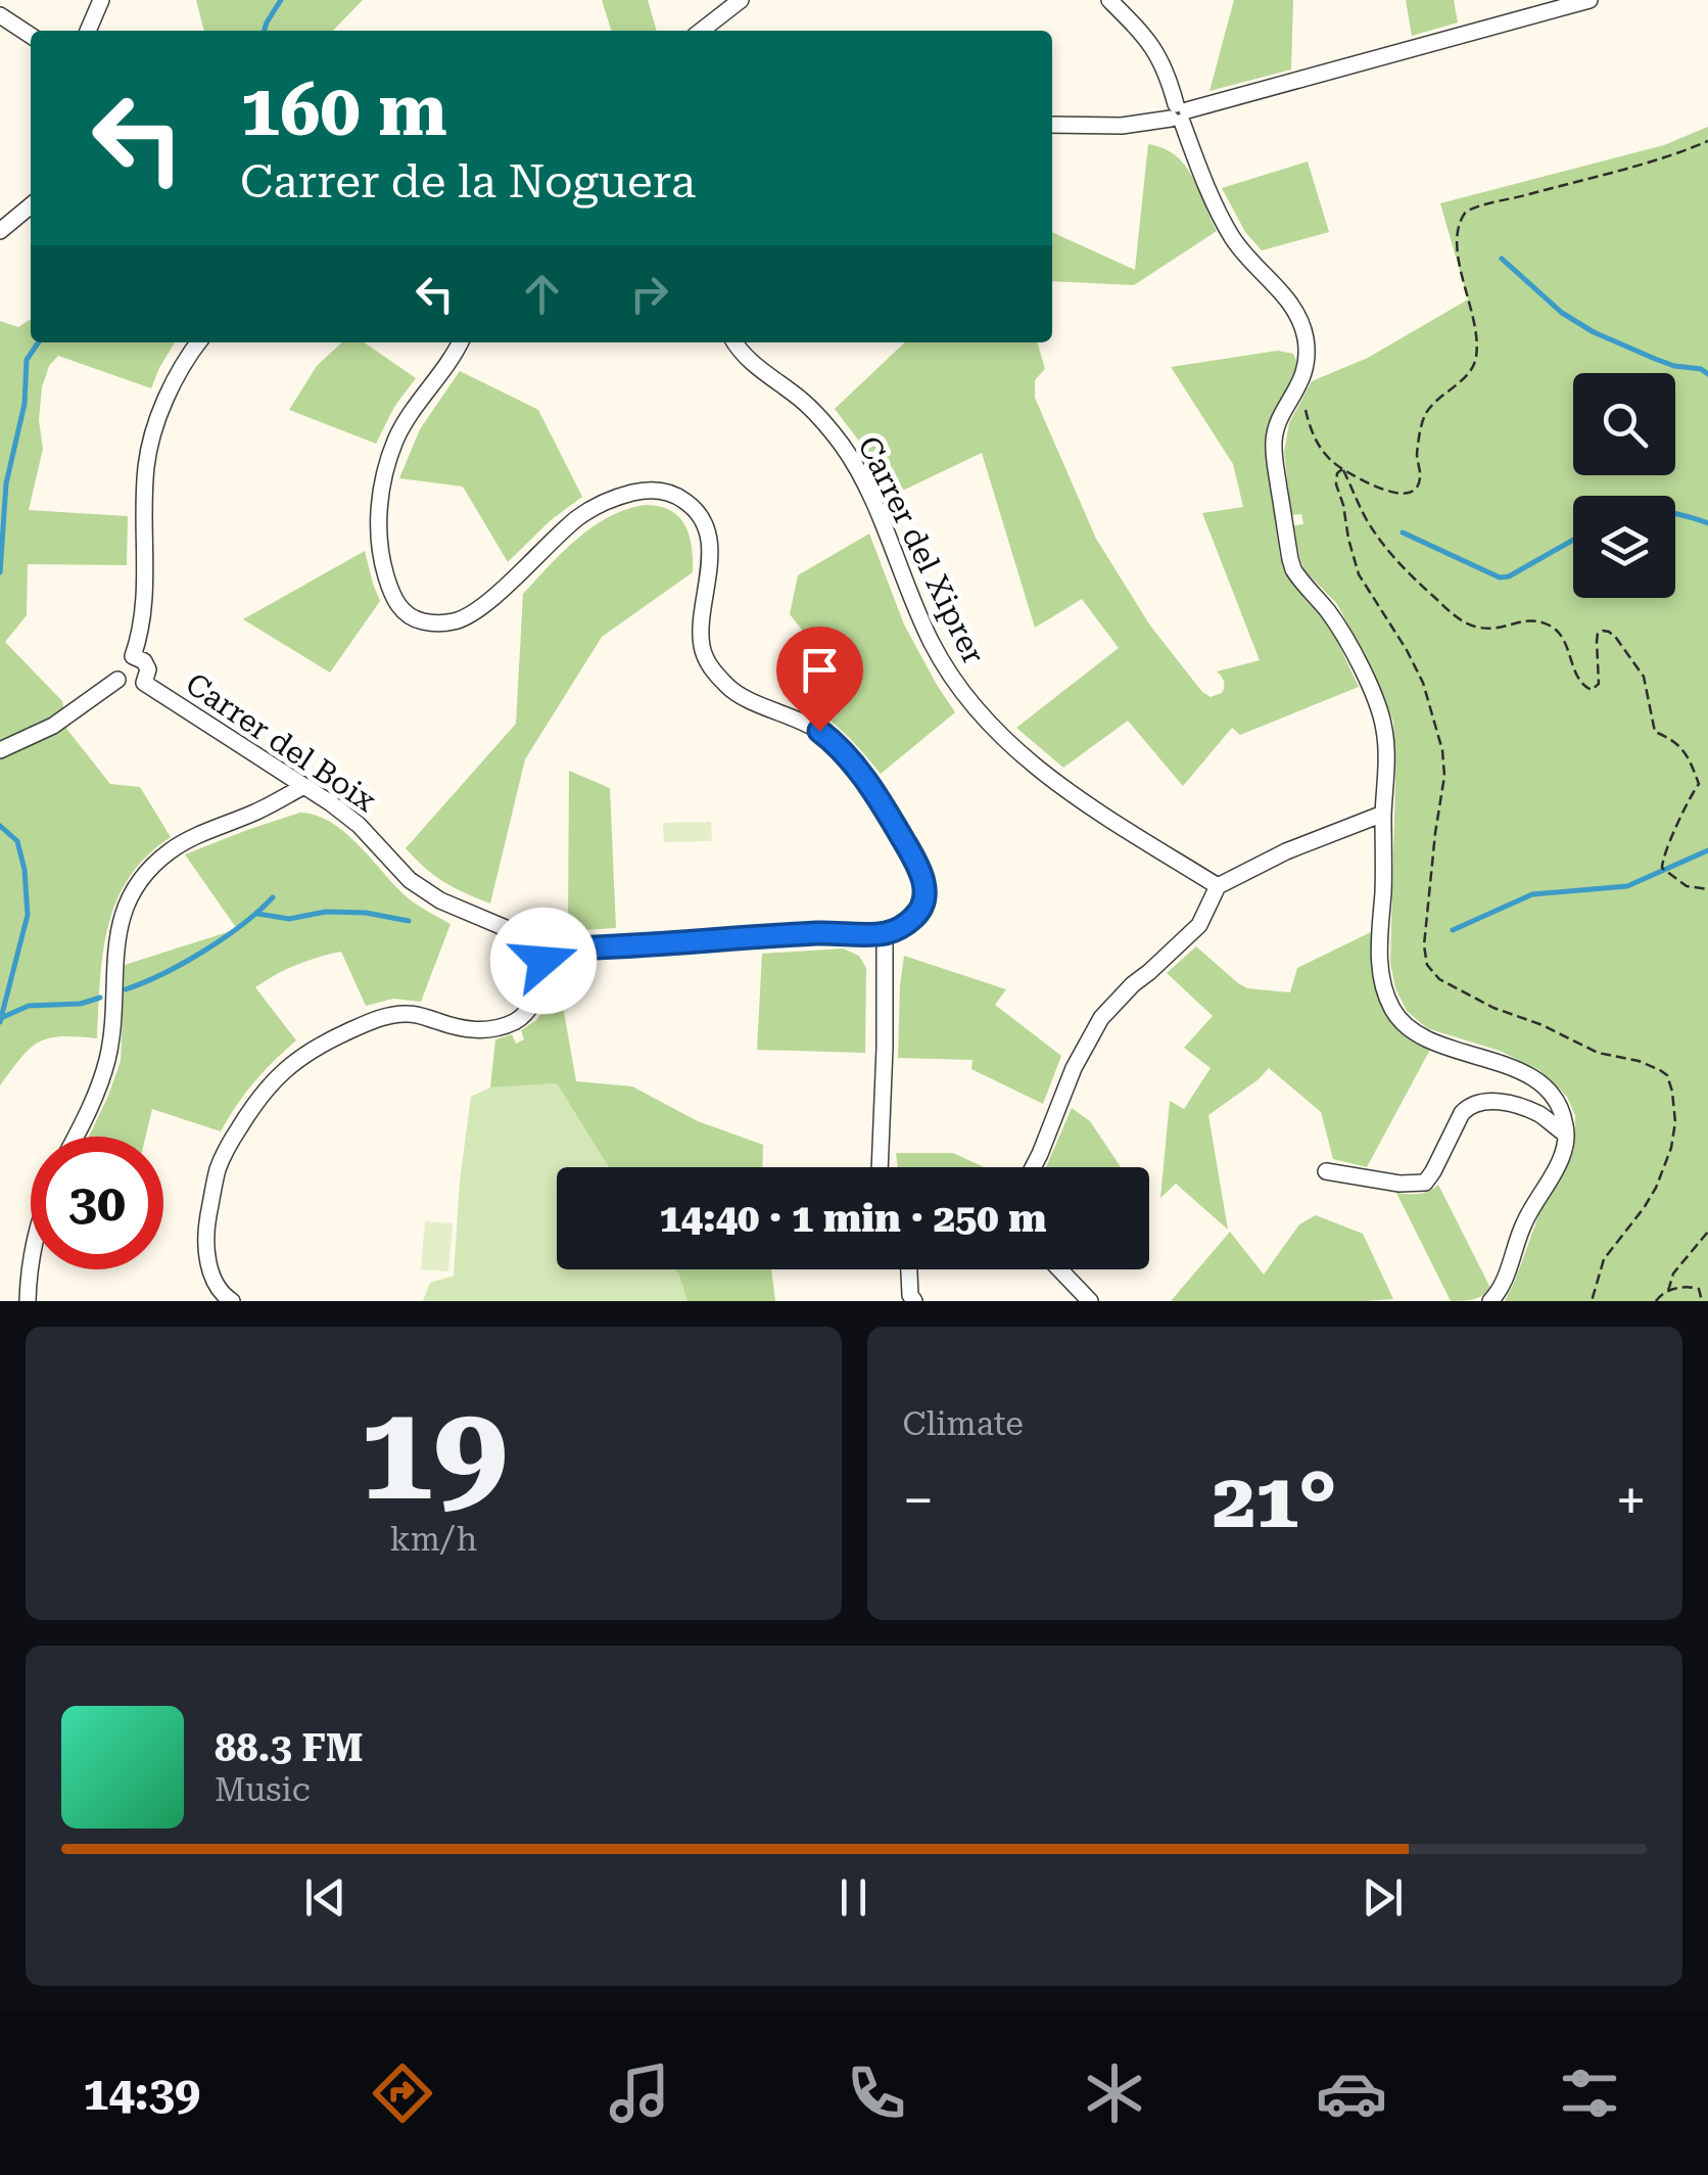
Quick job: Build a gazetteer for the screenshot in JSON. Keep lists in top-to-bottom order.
{
  "streets": {
    "street": ["Carrer del Xiprer", "Carrer del Boix"]
  },
  "page": {
    "turn": ["160 m", "Carrer de la Noguera"],
    "limit": "30",
    "trip": "14:40 · 1 min · 250 m",
    "tile": [
      ["19", "km/h"],
      "Climate"
    ],
    "heat": ["−", "21°", "+"],
    "song": ["88.3 FM", "Music"],
    "tabs": "14:39"
  }
}
